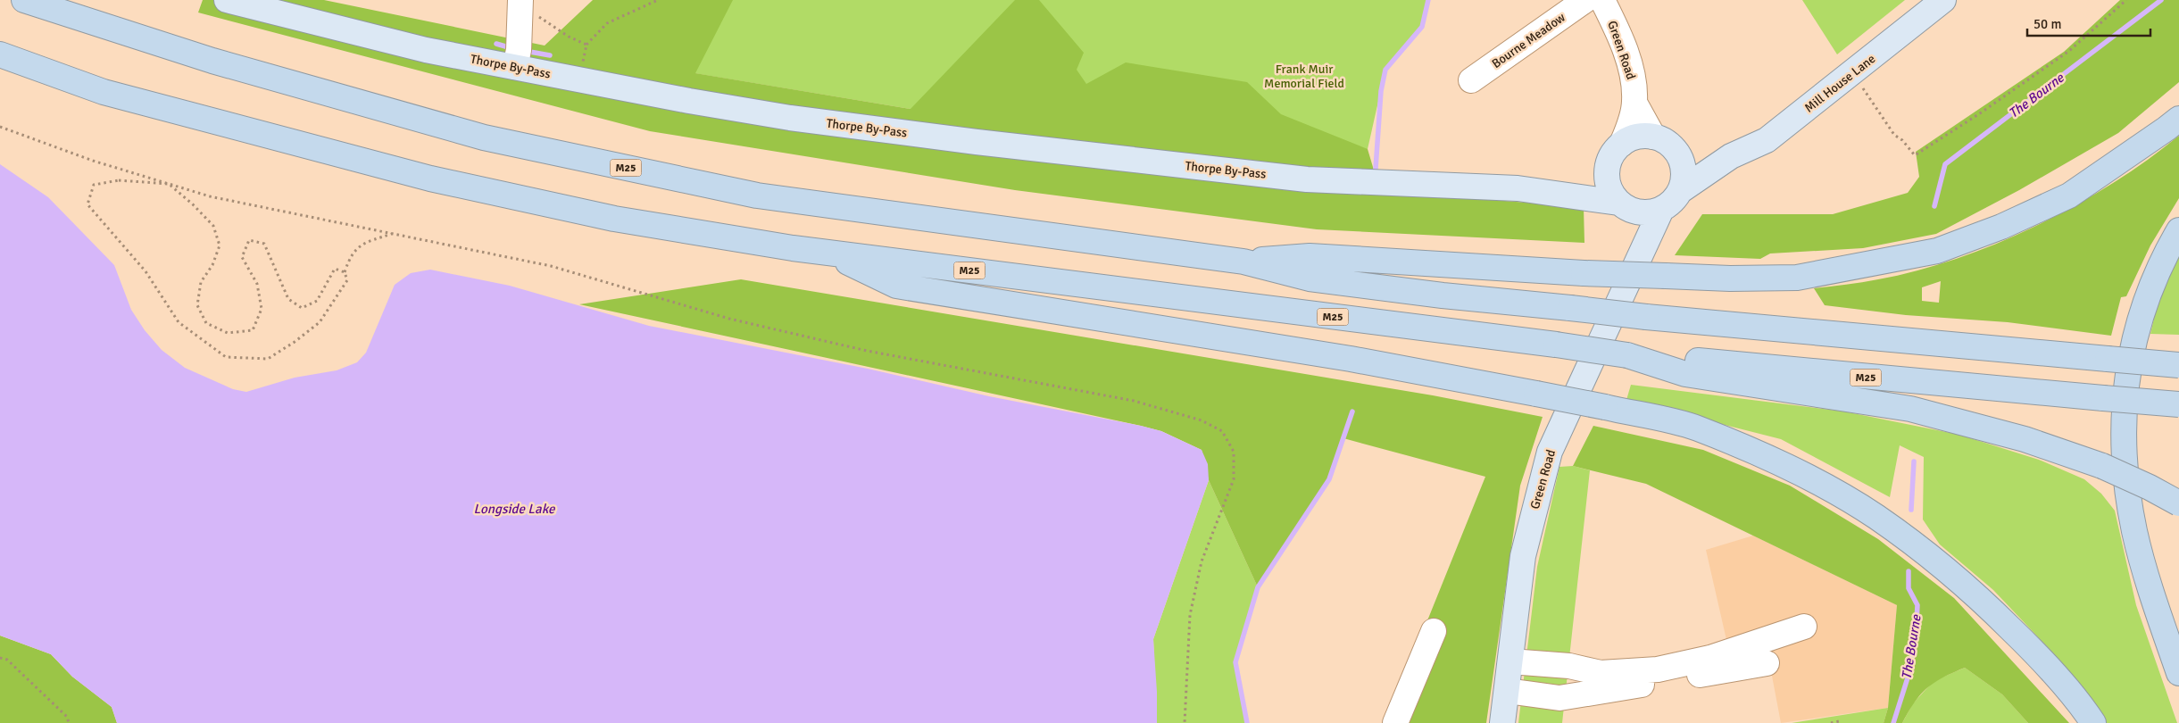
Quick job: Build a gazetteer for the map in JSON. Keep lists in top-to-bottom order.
{
  "streets": {
    "highway": ["M25"],
    "main road": ["Green Road", "Thorpe By-Pass", "Mill House Lane"],
    "street": ["Bourne Meadow"]
  },
  "crossings": [
    ["Green Road", "Thorpe By-Pass"],
    ["Green Road", "Mill House Lane"],
    ["Thorpe By-Pass", "Mill House Lane"]
  ],
  "water": ["The Bourne", "Longside Lake"],
  "parks": ["Frank Muir Memorial Field"],
  "scale_bar": "50 m"
}
